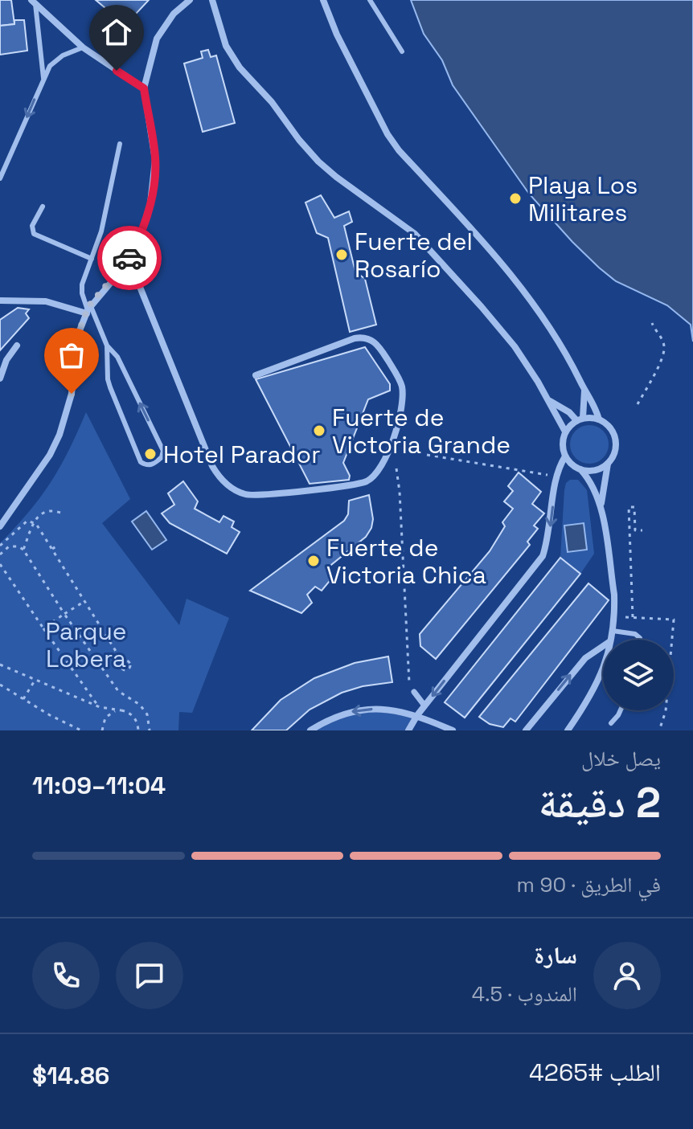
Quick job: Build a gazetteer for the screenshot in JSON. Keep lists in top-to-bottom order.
{
  "parks": ["Parque Lobera"],
  "places": [
    "Playa Los Militares",
    "Fuerte del Rosarío",
    "Fuerte de Victoria Grande",
    "Hotel Parador",
    "Fuerte de Victoria Chica"
  ],
  "page": {
    "heading": ["2 دقيقة", "يصل خلال", "11:04–11:09"],
    "panel": [
      "سارة",
      "المندوب · 4.5",
      "الطلب #4265",
      "$14.86"
    ],
    "bar": "في الطريق · 90 m"
  }
}
